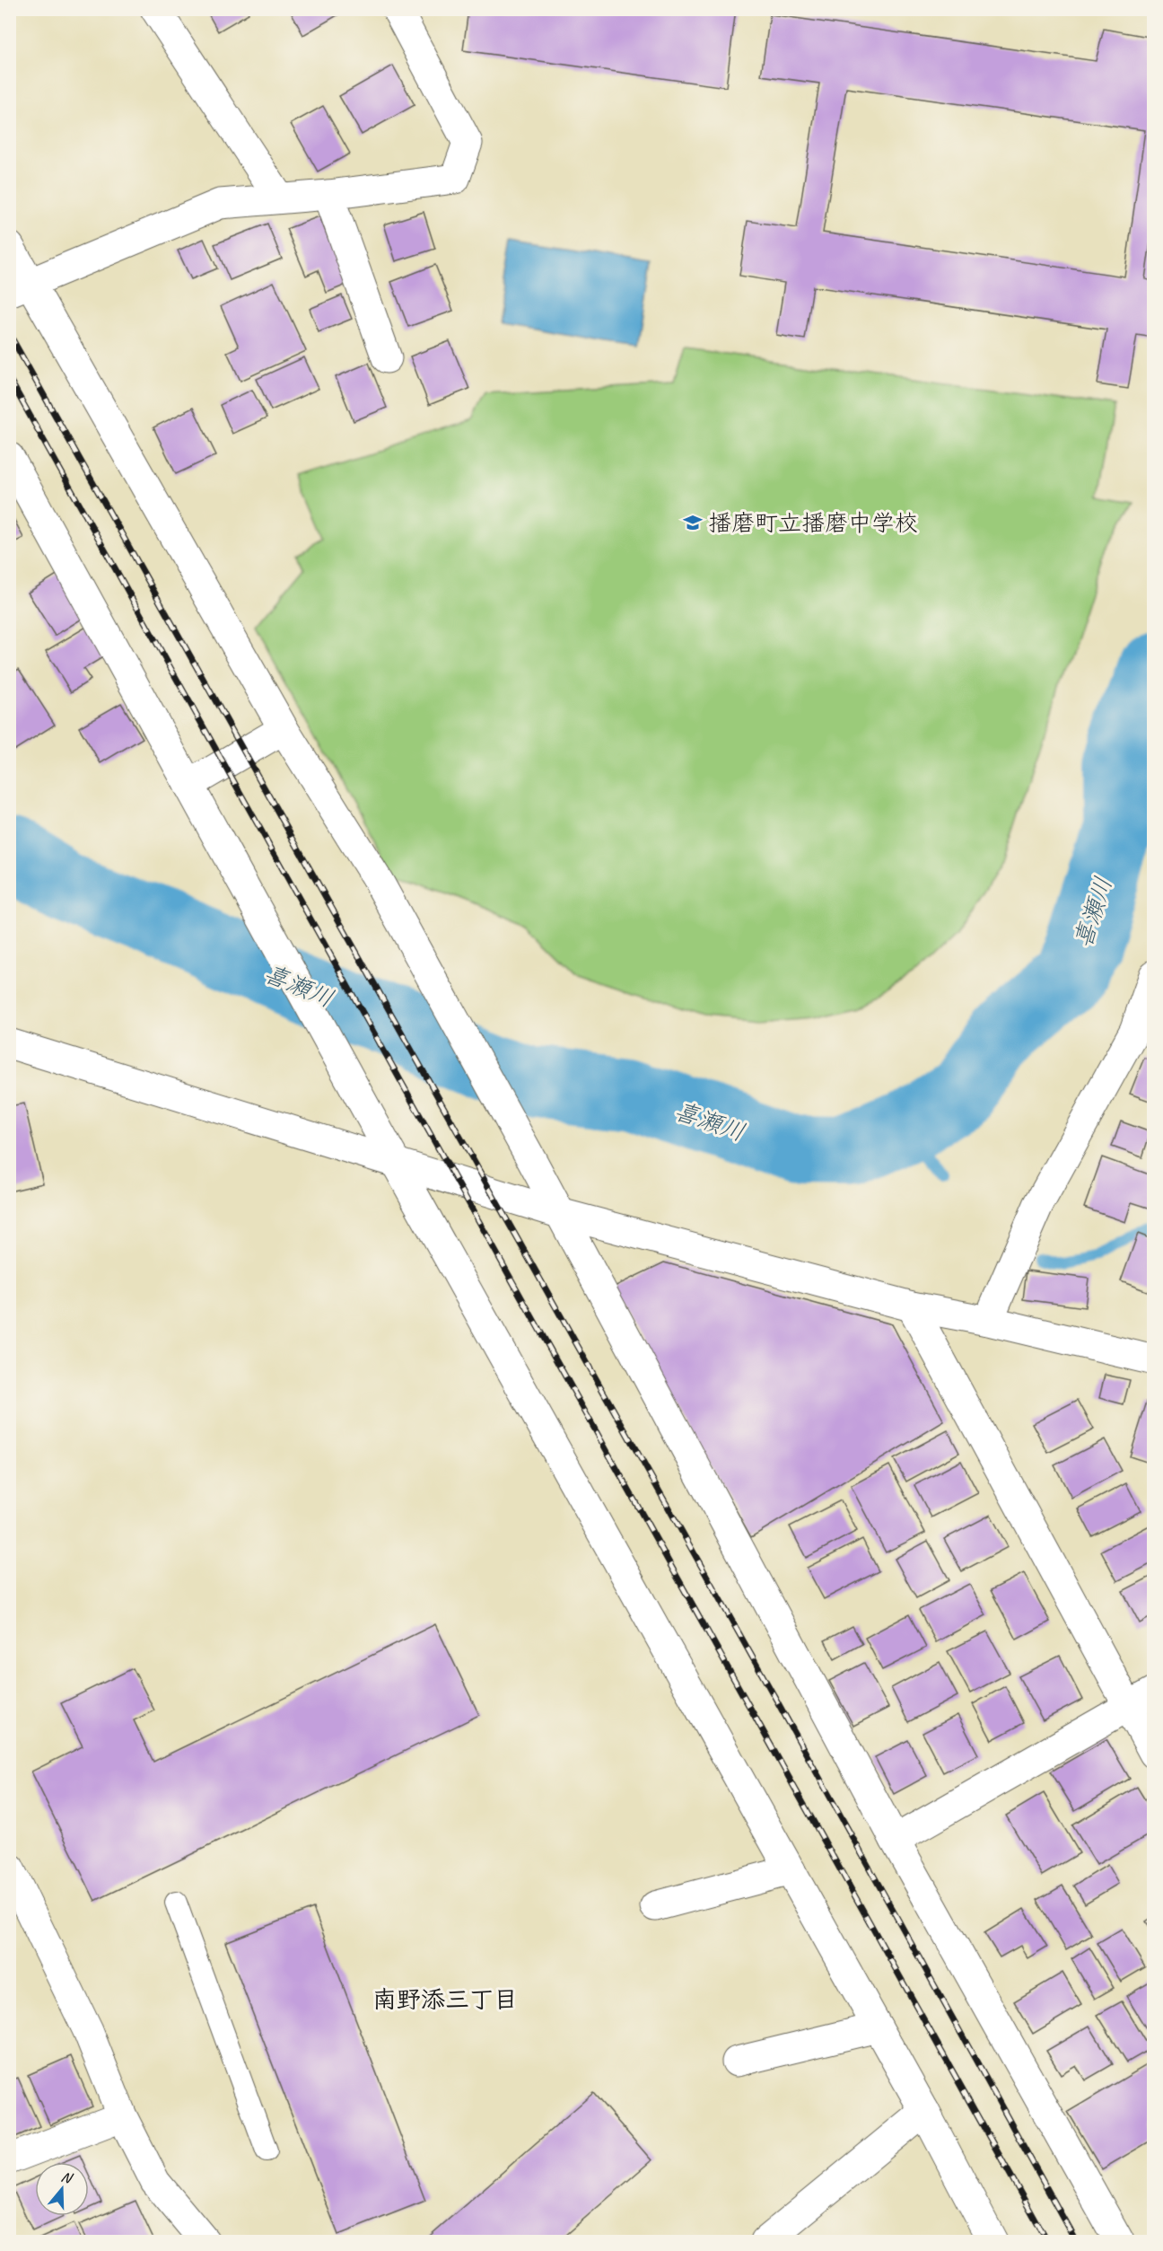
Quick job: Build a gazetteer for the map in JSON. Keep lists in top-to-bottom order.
{
  "districts": ["南野添三丁目"],
  "water": ["喜瀬川"],
  "places": {
    "school or university": ["播磨町立播磨中学校"]
  },
  "north": "top"
}
